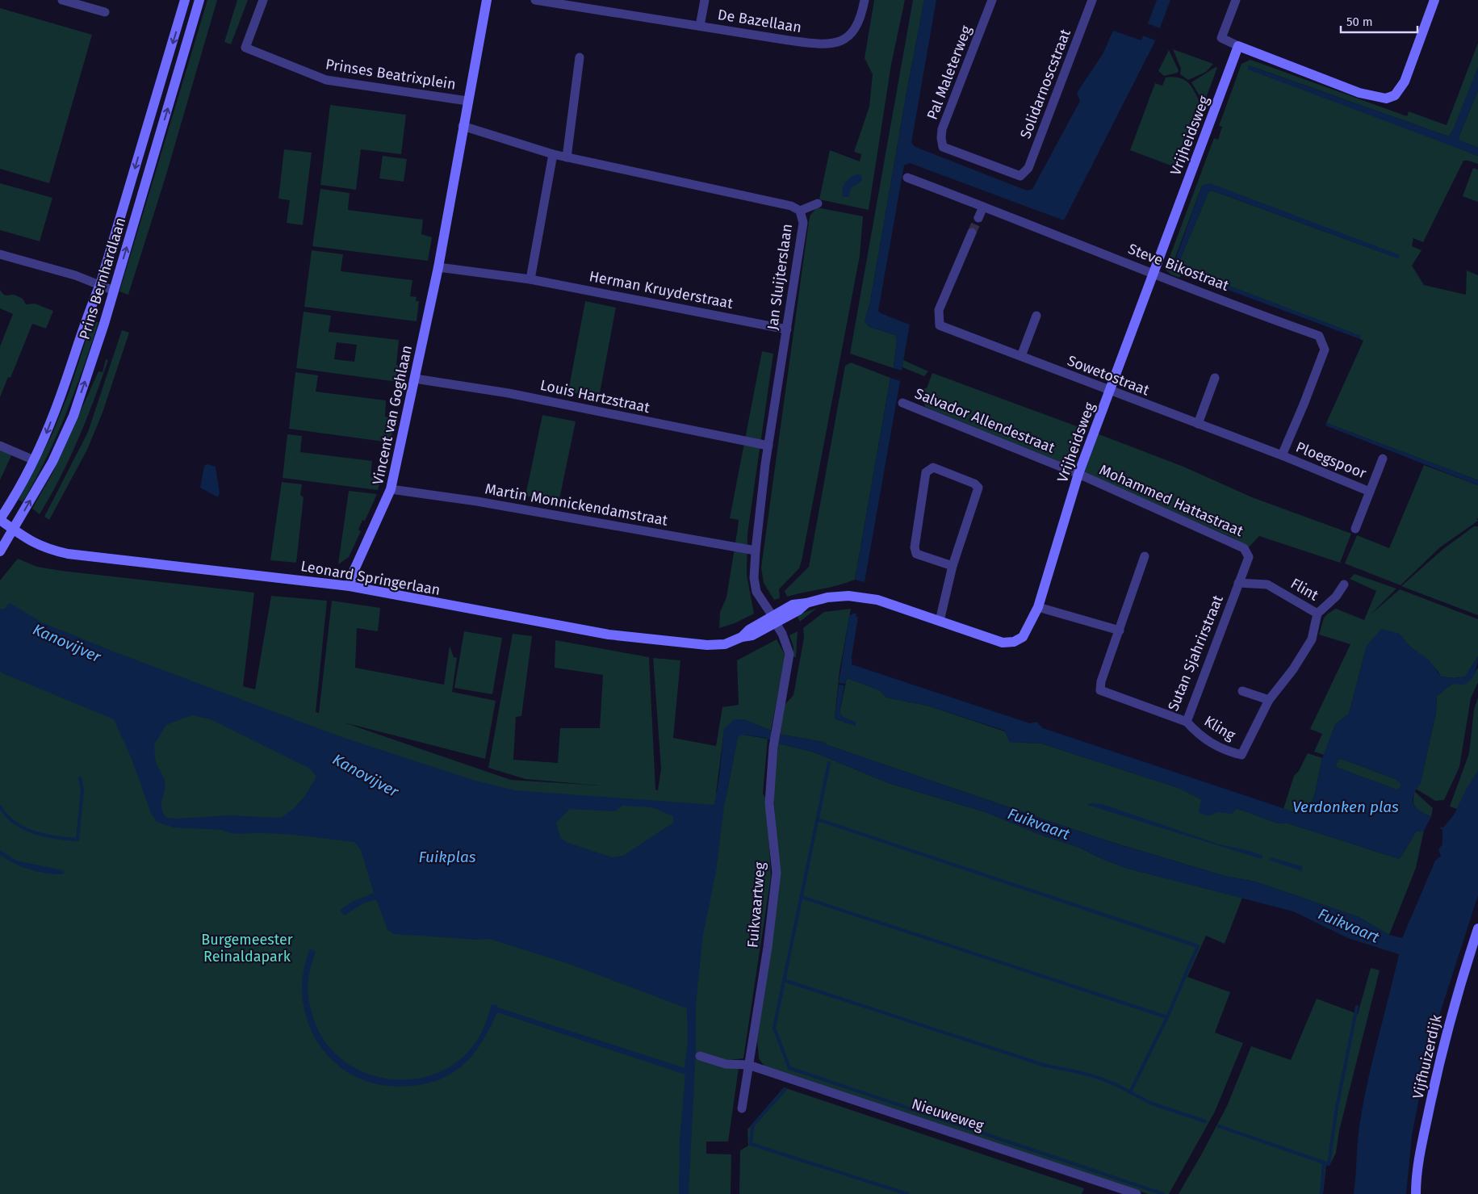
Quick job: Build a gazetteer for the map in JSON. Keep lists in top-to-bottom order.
{
  "streets": {
    "street": [
      "De Bazellaan",
      "Pal Maleterweg",
      "Prinses Beatrixplein",
      "Solidarnoscstraat",
      "Vrijheidsweg",
      "Steve Bikostraat",
      "Jan Sluijterslaan",
      "Prins Bernhardlaan",
      "Herman Kruyderstraat",
      "Sowetostraat",
      "Louis Hartzstraat",
      "Vincent van Goghlaan",
      "Salvador Allendestraat",
      "Ploegspoor",
      "Mohammed Hattastraat",
      "Martin Monnickendamstraat",
      "Leonard Springerlaan",
      "Flint",
      "Sutan Sjahrirstraat",
      "Kling",
      "Fuikvaartweg",
      "Vijfhuizerdijk",
      "Nieuweweg"
    ]
  },
  "crossings": [
    ["Pal Maleterweg", "Solidarnoscstraat"],
    ["Prinses Beatrixplein", "Jan Sluijterslaan"],
    ["Prinses Beatrixplein", "Vincent van Goghlaan"],
    ["Vrijheidsweg", "Steve Bikostraat"],
    ["Vrijheidsweg", "Jan Sluijterslaan"],
    ["Vrijheidsweg", "Sowetostraat"],
    ["Vrijheidsweg", "Salvador Allendestraat"],
    ["Vrijheidsweg", "Mohammed Hattastraat"],
    ["Vrijheidsweg", "Leonard Springerlaan"],
    ["Vrijheidsweg", "Fuikvaartweg"],
    ["Steve Bikostraat", "Sowetostraat"],
    ["Steve Bikostraat", "Ploegspoor"],
    ["Jan Sluijterslaan", "Herman Kruyderstraat"],
    ["Jan Sluijterslaan", "Louis Hartzstraat"],
    ["Jan Sluijterslaan", "Vincent van Goghlaan"],
    ["Jan Sluijterslaan", "Martin Monnickendamstraat"],
    ["Jan Sluijterslaan", "Leonard Springerlaan"],
    ["Jan Sluijterslaan", "Fuikvaartweg"],
    ["Prins Bernhardlaan", "Leonard Springerlaan"],
    ["Sowetostraat", "Ploegspoor"],
    ["Louis Hartzstraat", "Vincent van Goghlaan"],
    ["Vincent van Goghlaan", "Martin Monnickendamstraat"],
    ["Vincent van Goghlaan", "Leonard Springerlaan"],
    ["Salvador Allendestraat", "Mohammed Hattastraat"],
    ["Mohammed Hattastraat", "Sutan Sjahrirstraat"],
    ["Leonard Springerlaan", "Fuikvaartweg"],
    ["Flint", "Sutan Sjahrirstraat"],
    ["Sutan Sjahrirstraat", "Kling"],
    ["Fuikvaartweg", "Nieuweweg"]
  ],
  "water": [
    "Kanovijver",
    "Verdonken plas",
    "Fuikvaart",
    "Fuikplas"
  ],
  "parks": ["Burgemeester Reinaldapark"],
  "scale_bar": "50 m"
}
